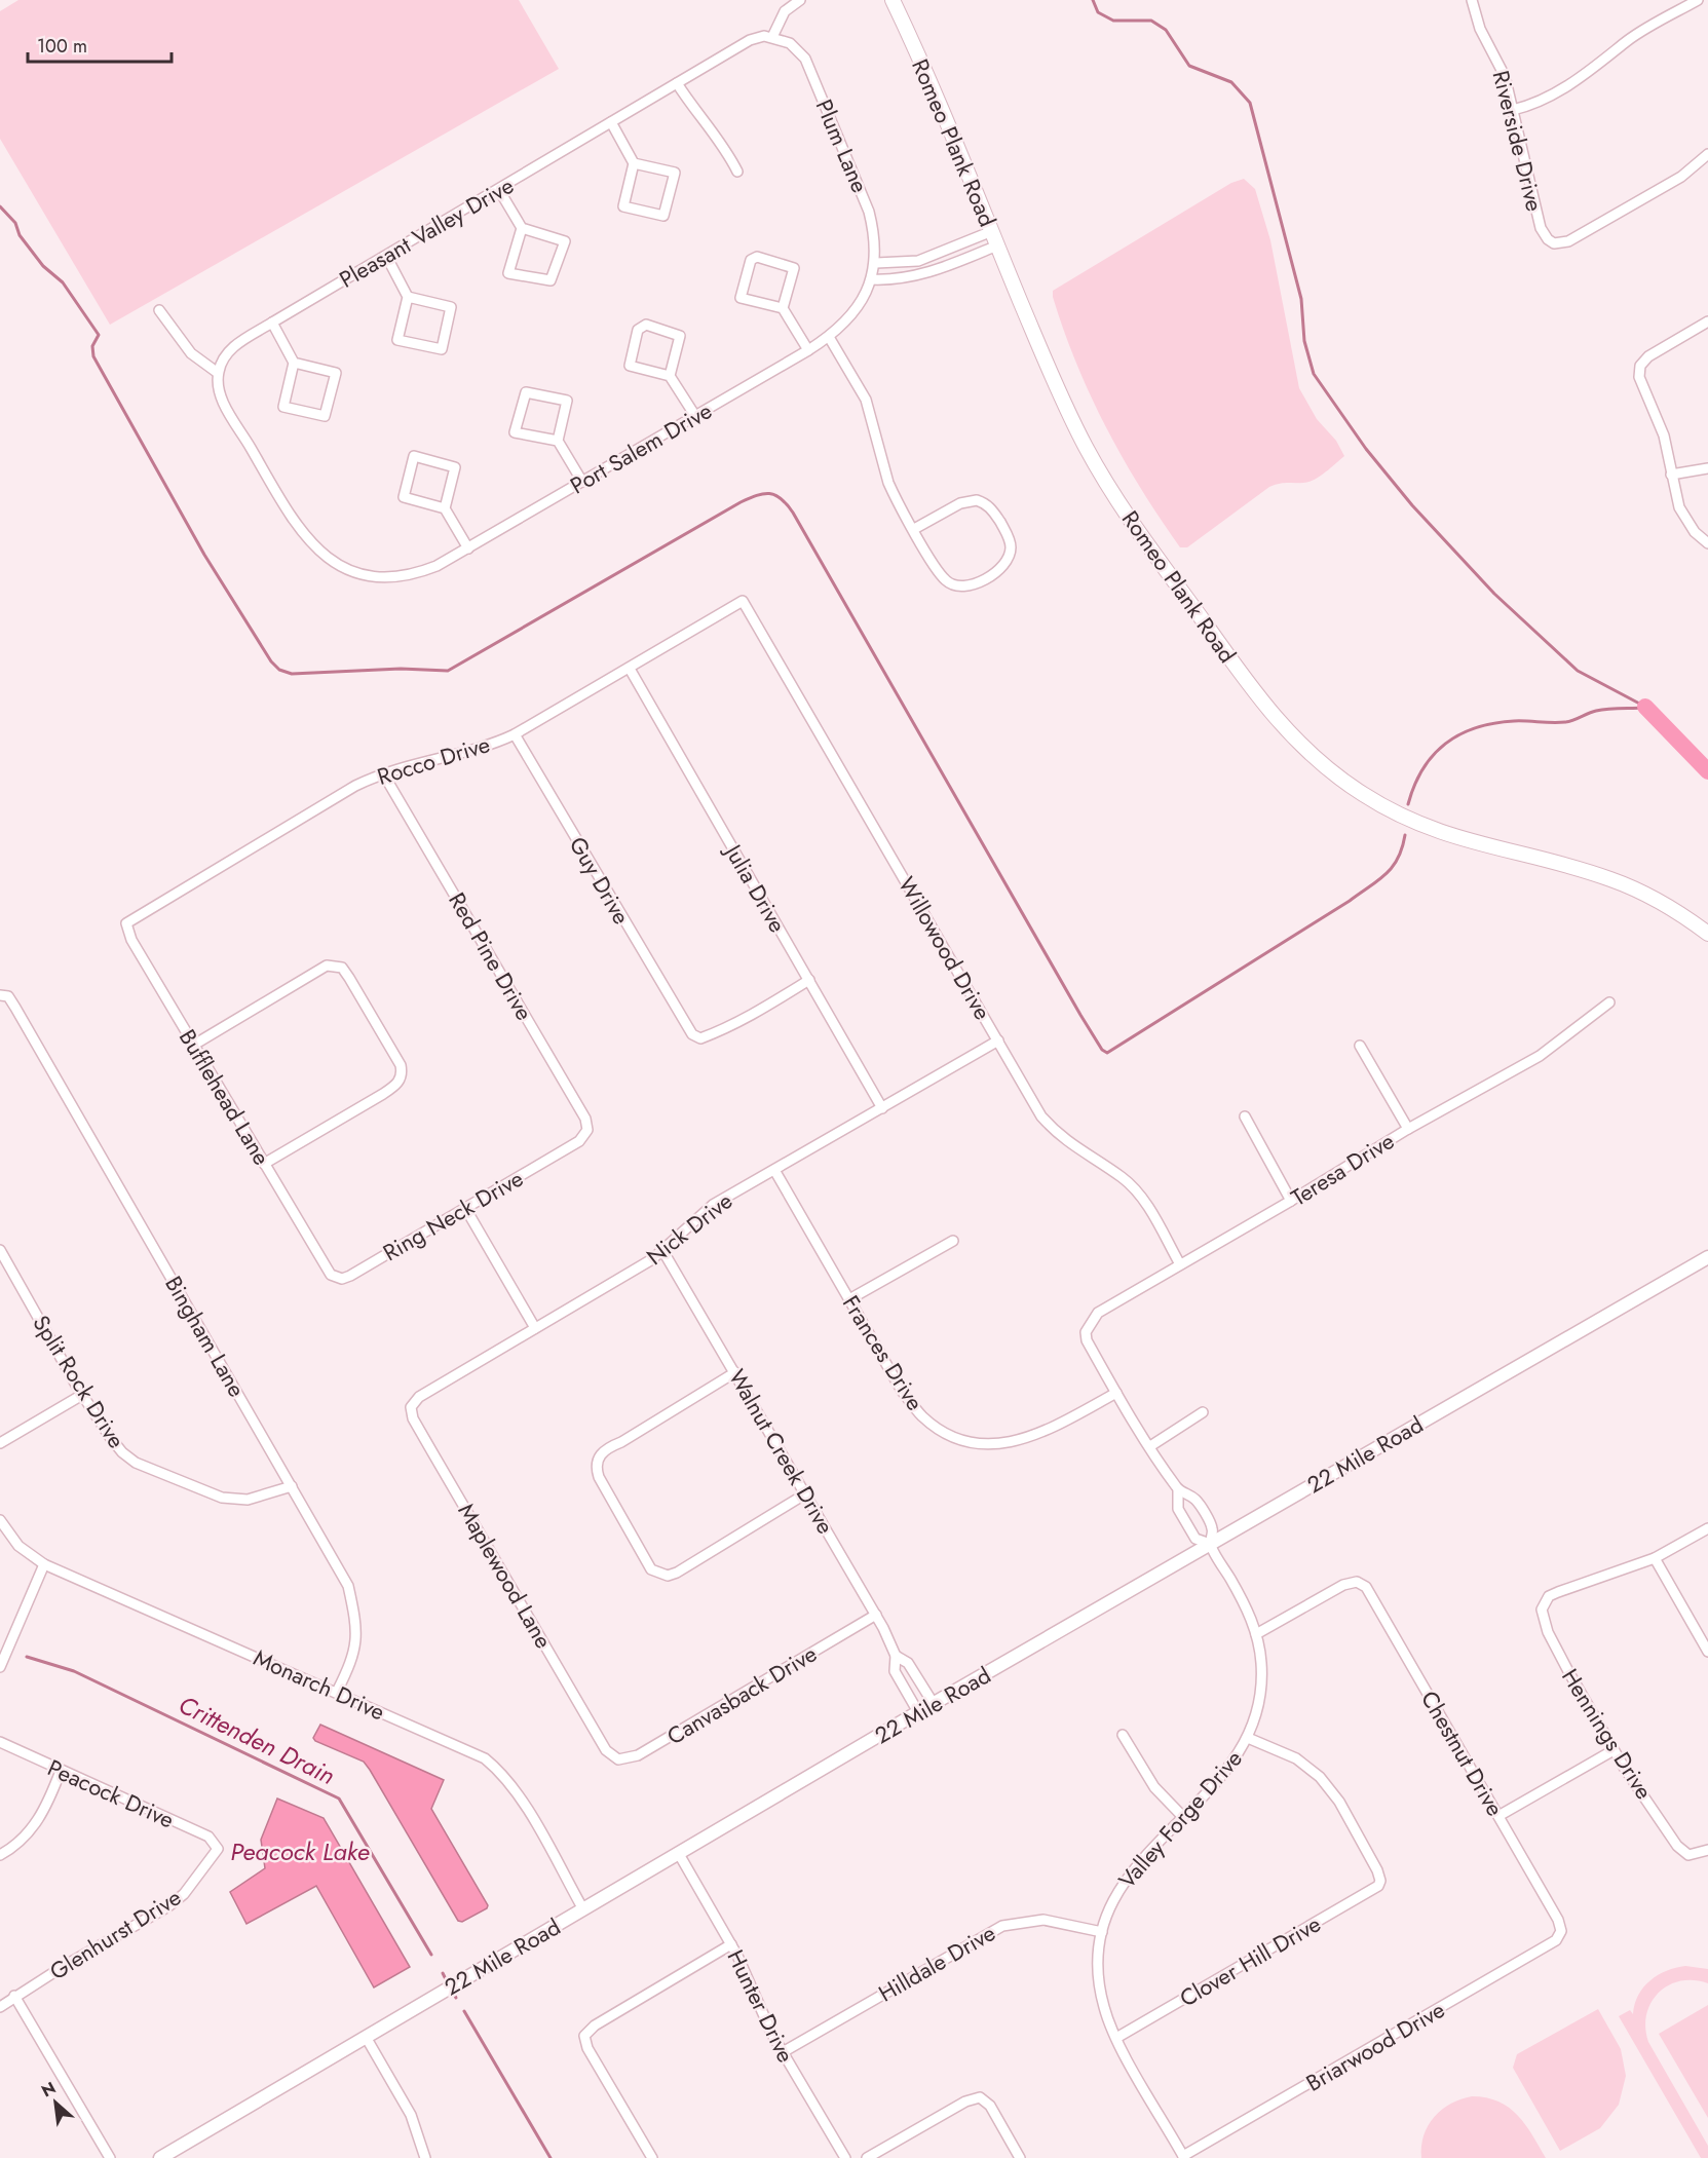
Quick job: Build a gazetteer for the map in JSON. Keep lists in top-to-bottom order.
{
  "streets": {
    "main road": ["Romeo Plank Road"],
    "street": [
      "Riverside Drive",
      "Plum Lane",
      "Pleasant Valley Drive",
      "Port Salem Drive",
      "Rocco Drive",
      "Guy Drive",
      "Julia Drive",
      "Willowood Drive",
      "Red Pine Drive",
      "Bufflehead Lane",
      "Teresa Drive",
      "Ring Neck Drive",
      "Nick Drive",
      "Bingham Lane",
      "Frances Drive",
      "Split Rock Drive",
      "Walnut Creek Drive",
      "22 Mile Road",
      "Maplewood Lane",
      "Monarch Drive",
      "Canvasback Drive",
      "Hennings Drive",
      "Chestnut Drive",
      "Peacock Drive",
      "Valley Forge Drive",
      "Glenhurst Drive",
      "Clover Hill Drive",
      "Hilldale Drive",
      "Hunter Drive",
      "Briarwood Drive"
    ]
  },
  "crossings": [
    ["Plum Lane", "Pleasant Valley Drive"],
    ["Plum Lane", "Port Salem Drive"],
    ["Pleasant Valley Drive", "Port Salem Drive"],
    ["Rocco Drive", "Guy Drive"],
    ["Rocco Drive", "Julia Drive"],
    ["Rocco Drive", "Willowood Drive"],
    ["Rocco Drive", "Red Pine Drive"],
    ["Rocco Drive", "Bufflehead Lane"],
    ["Guy Drive", "Julia Drive"],
    ["Julia Drive", "Nick Drive"],
    ["Willowood Drive", "Teresa Drive"],
    ["Willowood Drive", "Nick Drive"],
    ["Red Pine Drive", "Ring Neck Drive"],
    ["Bufflehead Lane", "Ring Neck Drive"],
    ["Teresa Drive", "Valley Forge Drive"],
    ["Nick Drive", "Frances Drive"],
    ["Nick Drive", "Walnut Creek Drive"],
    ["Nick Drive", "Maplewood Lane"],
    ["Bingham Lane", "Split Rock Drive"],
    ["Bingham Lane", "Monarch Drive"],
    ["Frances Drive", "Valley Forge Drive"],
    ["Walnut Creek Drive", "22 Mile Road"],
    ["Walnut Creek Drive", "Canvasback Drive"],
    ["22 Mile Road", "Monarch Drive"],
    ["22 Mile Road", "Valley Forge Drive"],
    ["22 Mile Road", "Hunter Drive"],
    ["Maplewood Lane", "Canvasback Drive"],
    ["Chestnut Drive", "Valley Forge Drive"],
    ["Chestnut Drive", "Briarwood Drive"],
    ["Peacock Drive", "Glenhurst Drive"],
    ["Valley Forge Drive", "Clover Hill Drive"],
    ["Valley Forge Drive", "Hilldale Drive"],
    ["Valley Forge Drive", "Briarwood Drive"],
    ["Hilldale Drive", "Hunter Drive"]
  ],
  "water": ["Crittenden Drain", "Peacock Lake"],
  "scale_bar": "100 m",
  "north": "top left"
}
